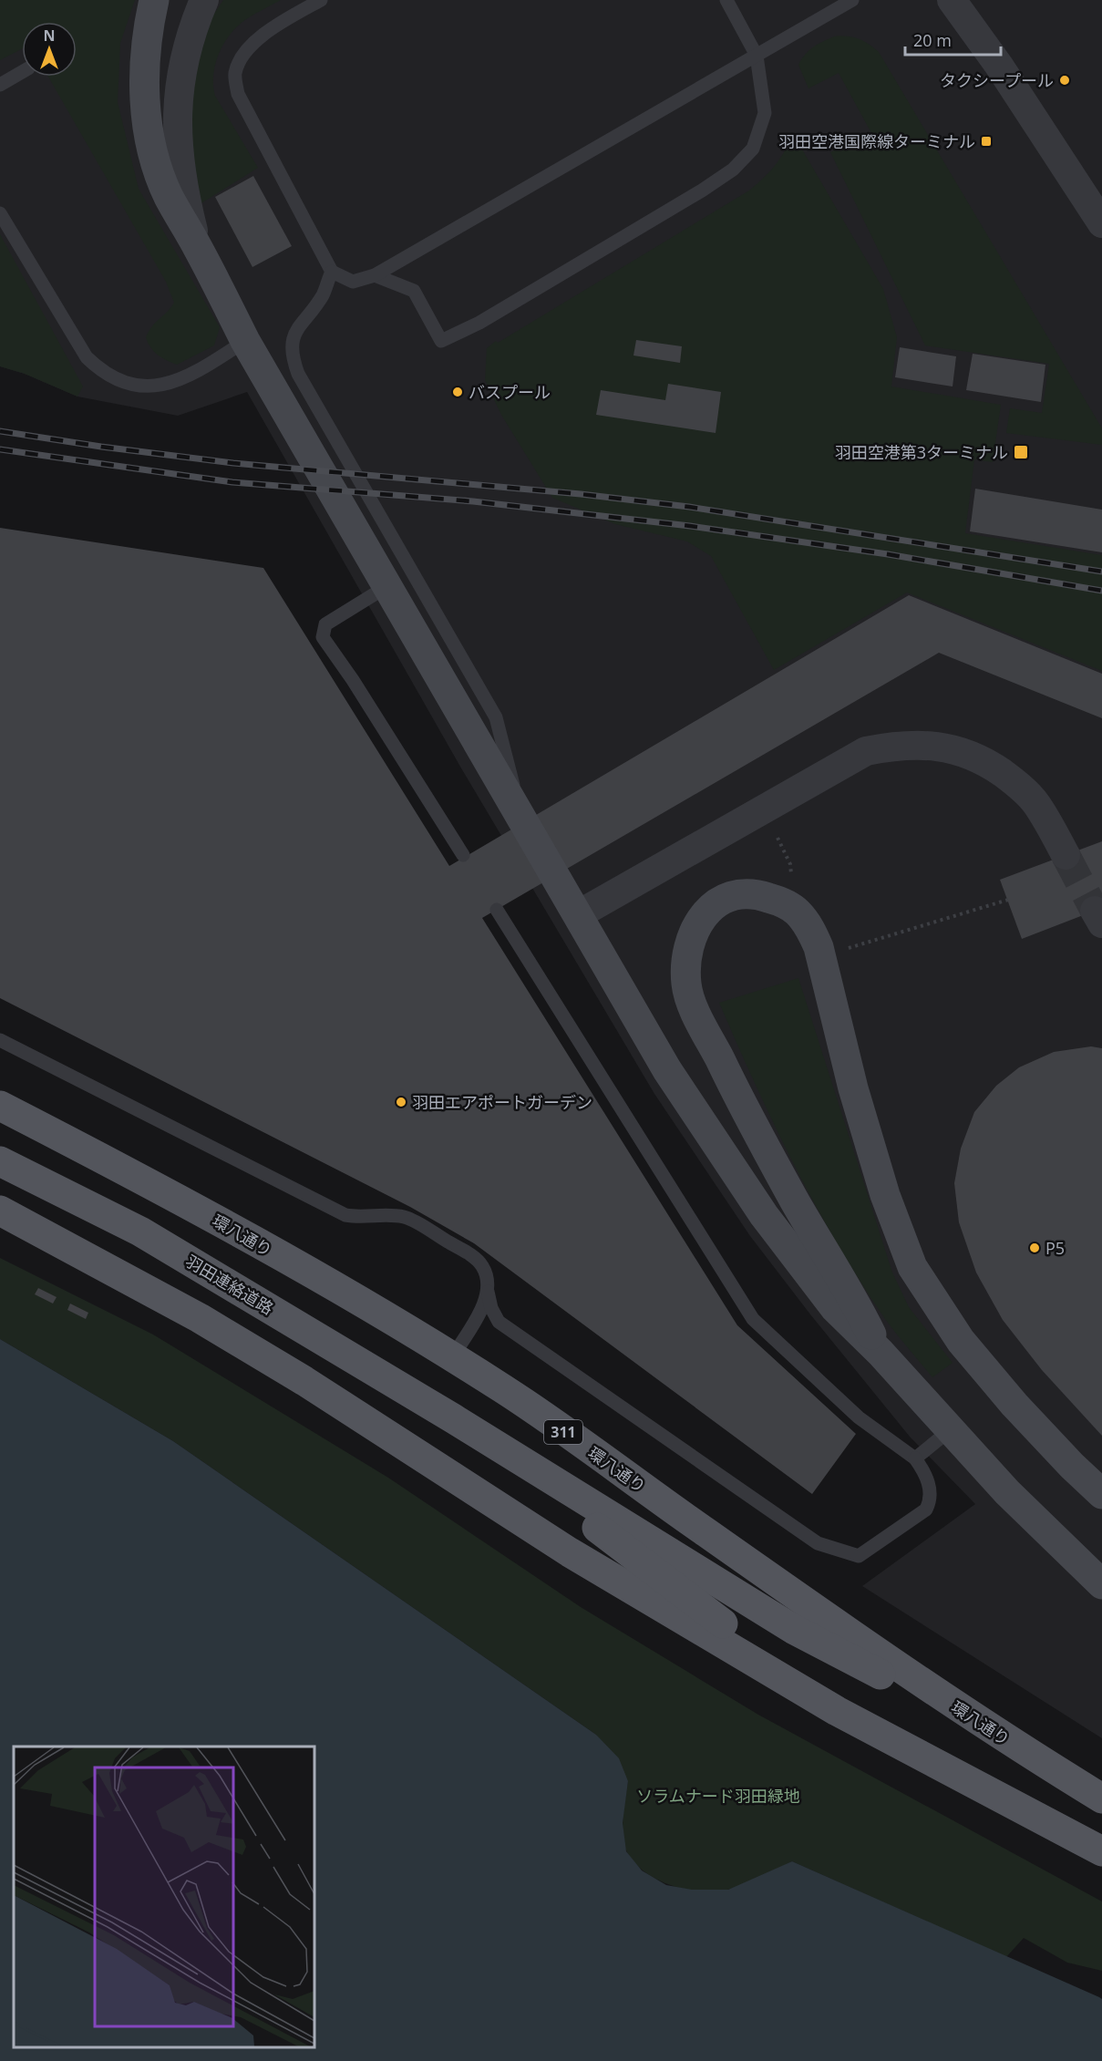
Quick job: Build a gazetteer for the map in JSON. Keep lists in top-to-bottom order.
{
  "streets": {
    "main road": ["環八通り", "羽田連絡道路", "311"]
  },
  "parks": ["ソラムナード羽田緑地"],
  "places": {
    "other": [
      "タクシープール",
      "バスプール",
      "羽田エアポートガーデン",
      "P5"
    ],
    "transit": ["羽田空港国際線ターミナル", "羽田空港第3ターミナル"]
  },
  "scale_bar": "20 m",
  "north": "top"
}
